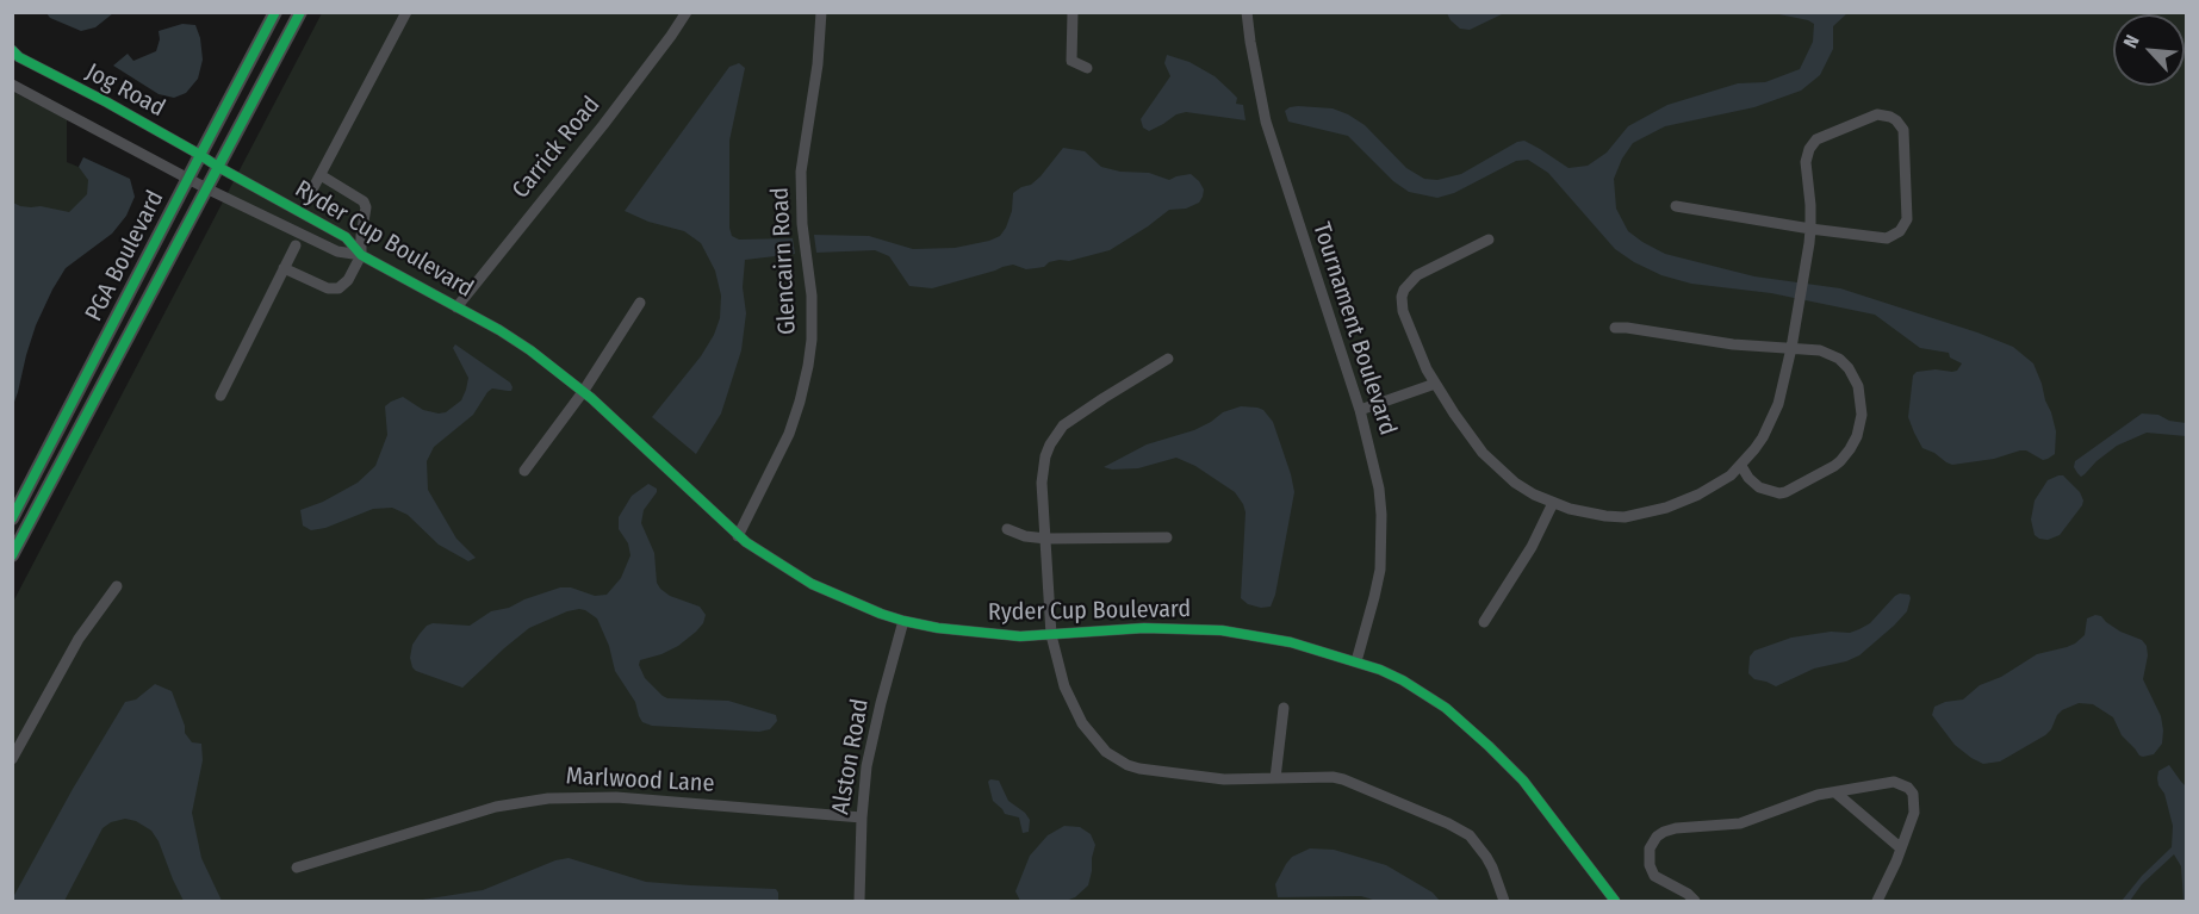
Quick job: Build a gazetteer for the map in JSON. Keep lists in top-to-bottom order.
{
  "streets": {
    "main road": ["PGA Boulevard"],
    "street": [
      "Jog Road",
      "Carrick Road",
      "Ryder Cup Boulevard",
      "Glencairn Road",
      "Tournament Boulevard",
      "Alston Road",
      "Marlwood Lane"
    ]
  },
  "crossings": [
    ["Jog Road", "Ryder Cup Boulevard"],
    ["Jog Road", "PGA Boulevard"],
    ["Carrick Road", "Ryder Cup Boulevard"],
    ["Ryder Cup Boulevard", "PGA Boulevard"],
    ["Ryder Cup Boulevard", "Glencairn Road"],
    ["Ryder Cup Boulevard", "Tournament Boulevard"],
    ["Ryder Cup Boulevard", "Alston Road"],
    ["Alston Road", "Marlwood Lane"]
  ],
  "north": "top left"
}
